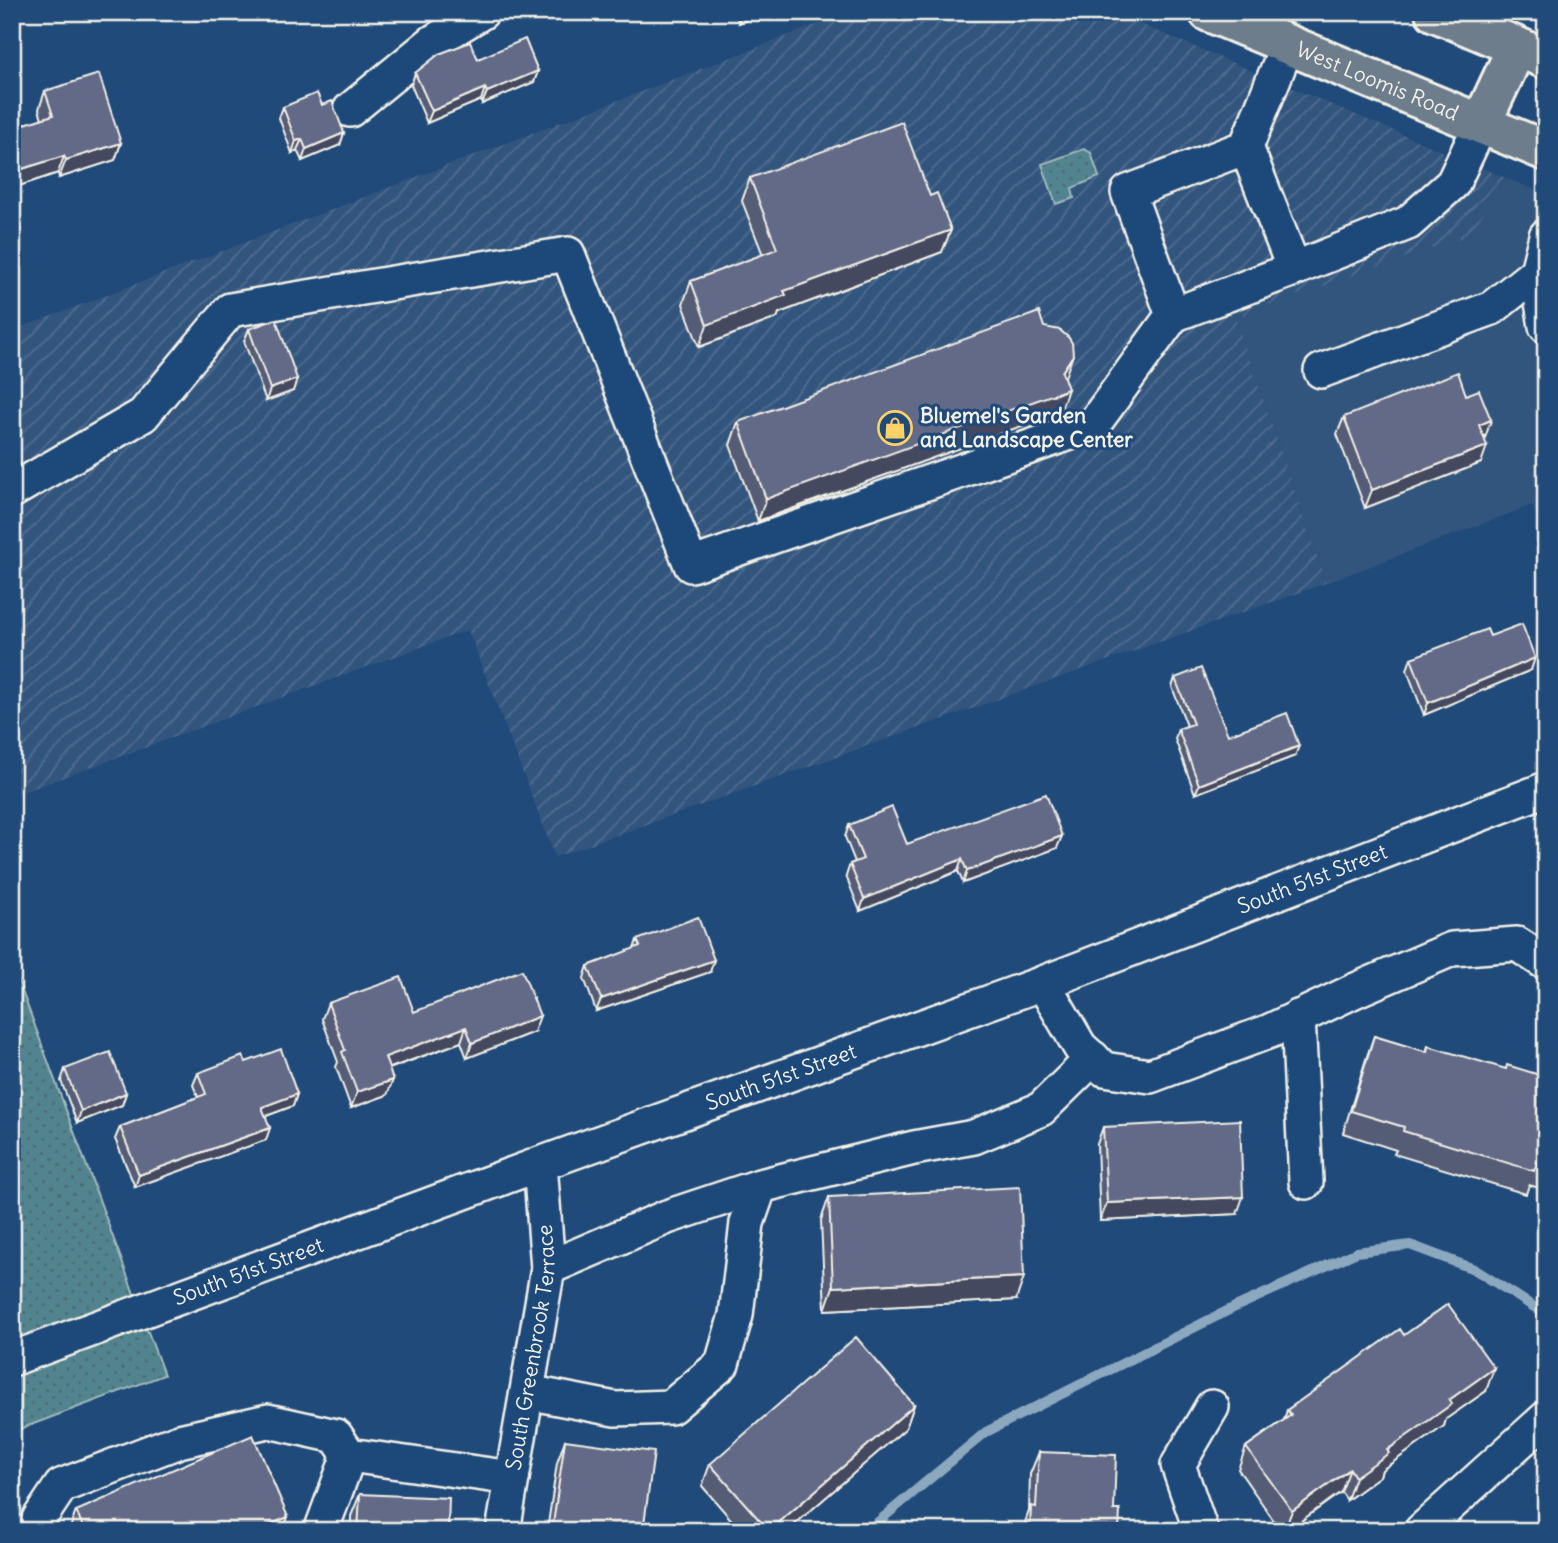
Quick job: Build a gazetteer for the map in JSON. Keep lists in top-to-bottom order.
{
  "streets": {
    "main road": ["West Loomis Road"],
    "street": ["South 51st Street", "South Greenbrook Terrace"]
  },
  "crossings": [
    ["South 51st Street", "South Greenbrook Terrace"]
  ],
  "places": {
    "shop": ["Bluemel's Garden and Landscape Center"]
  }
}
